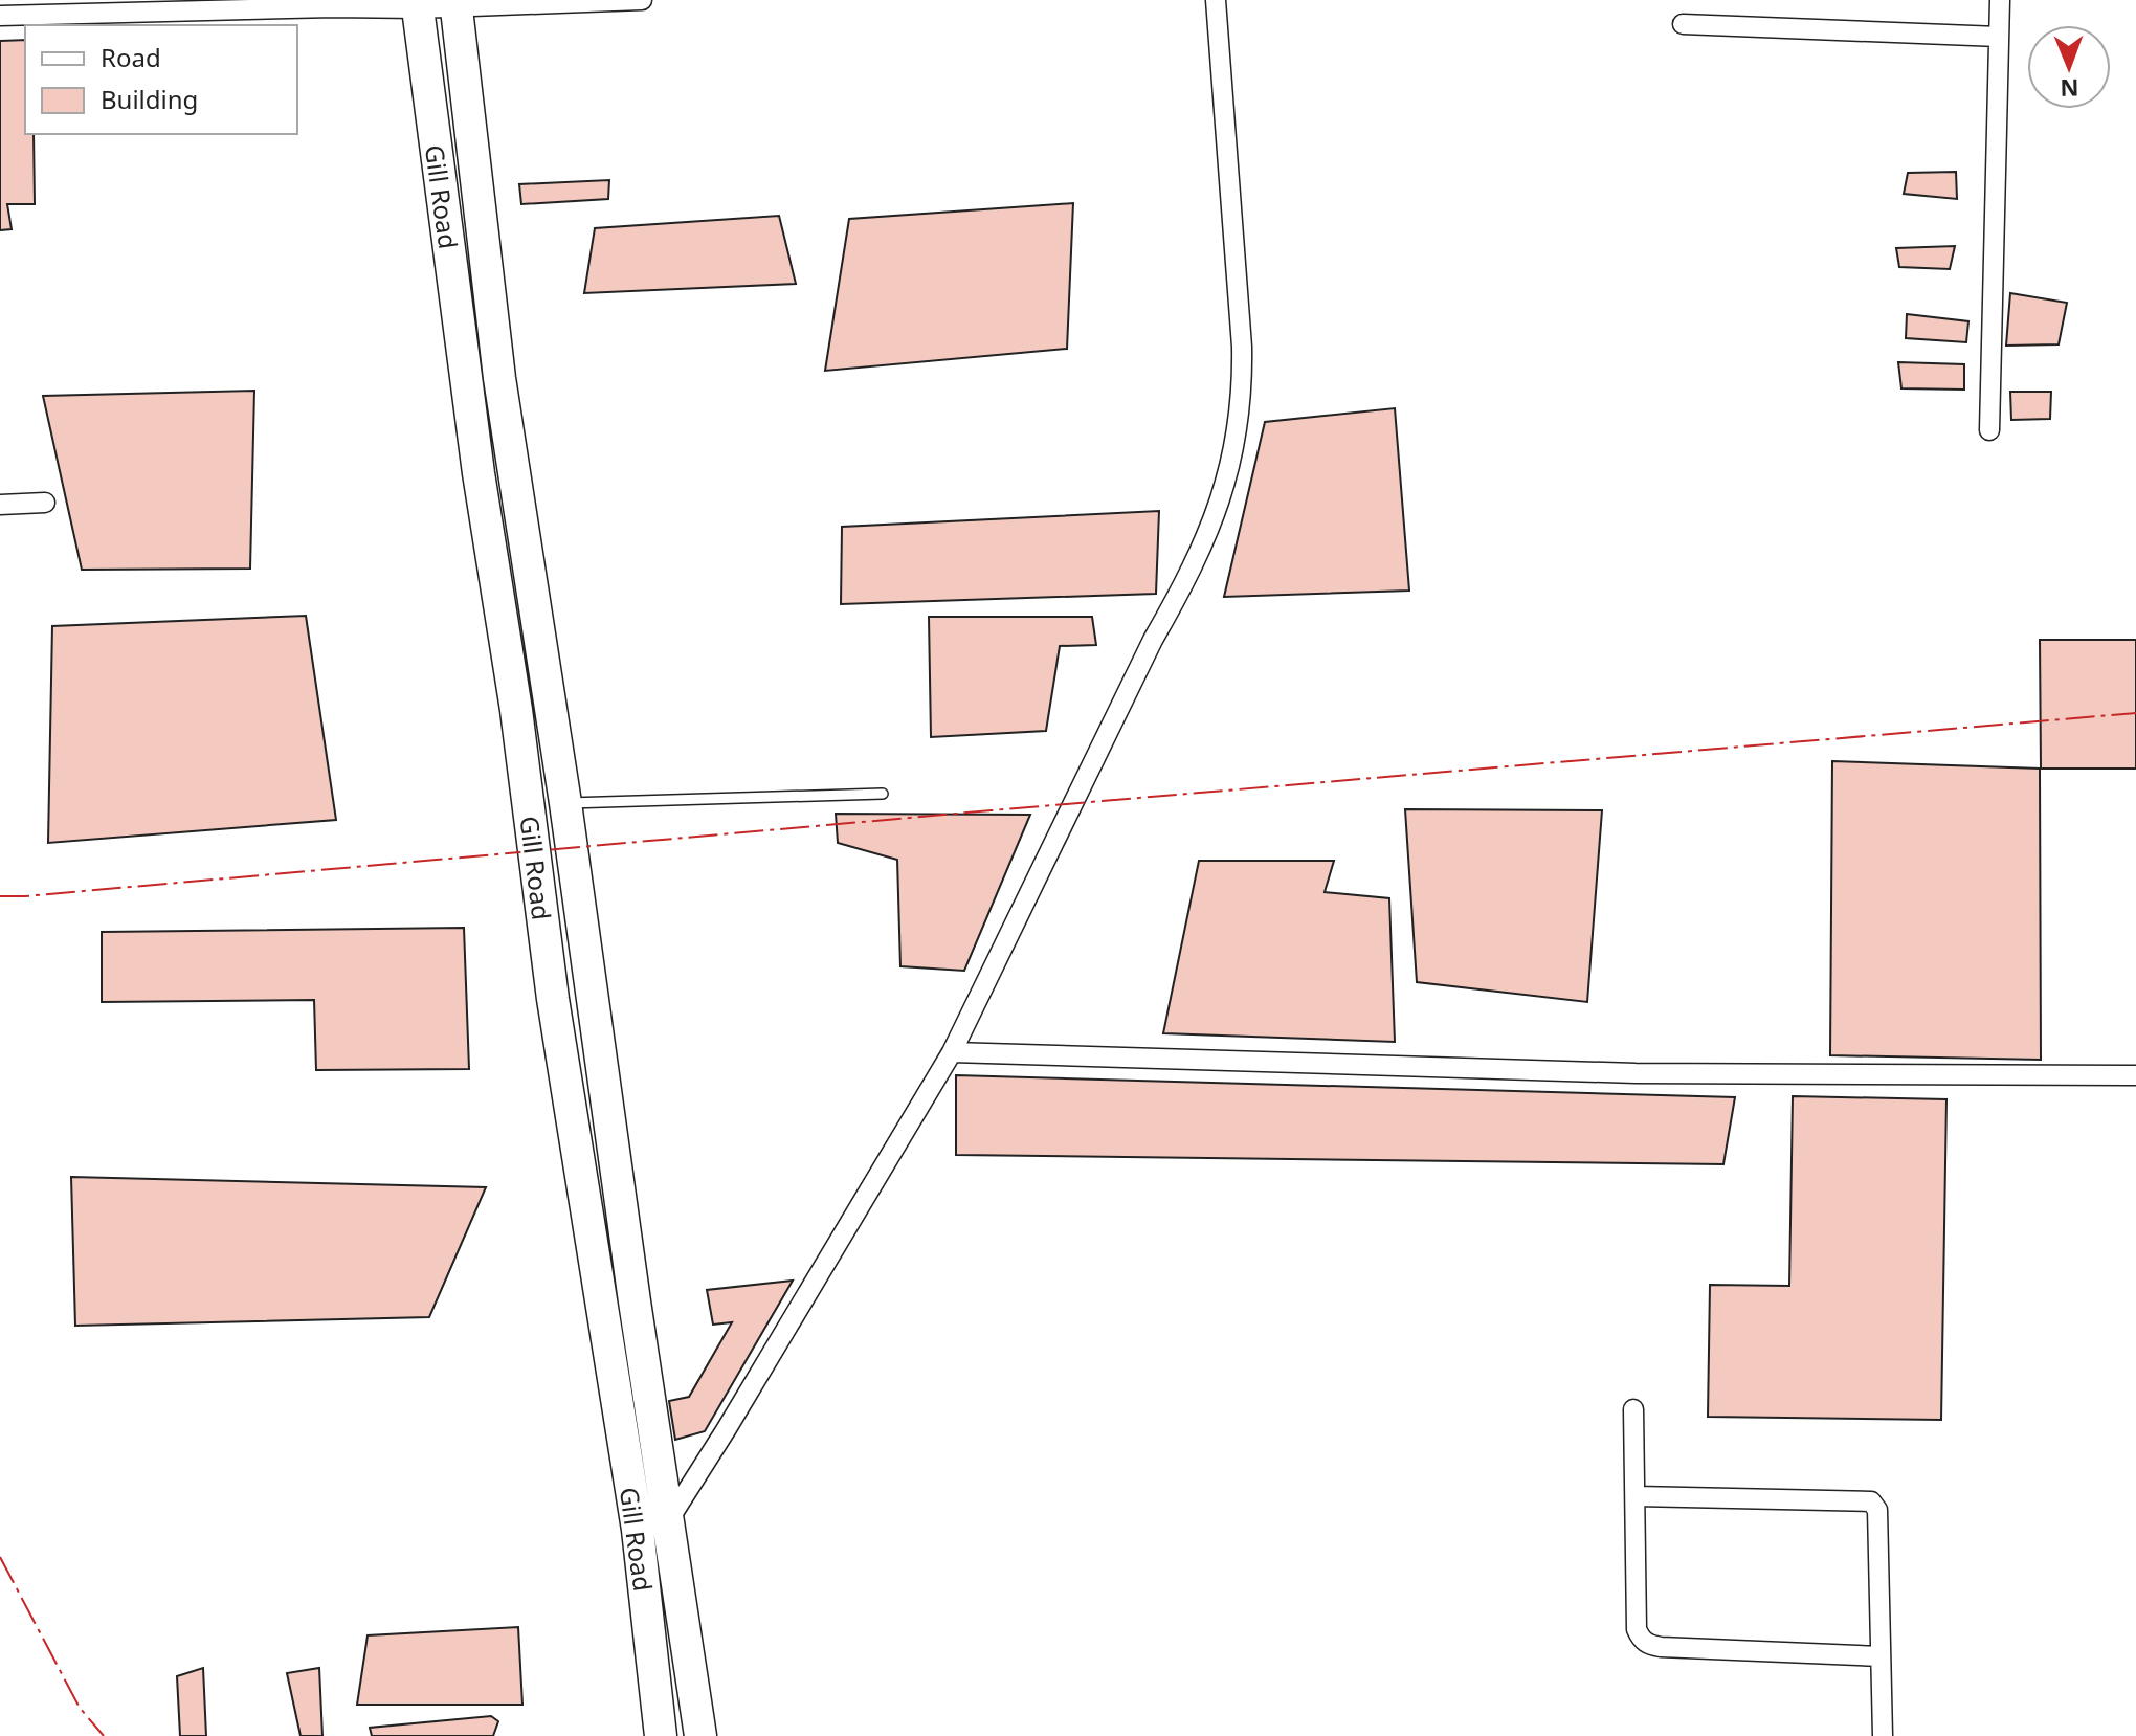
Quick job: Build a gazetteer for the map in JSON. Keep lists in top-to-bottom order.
{
  "streets": {
    "main road": ["Gill Road"]
  },
  "legend": ["Road", "Building"],
  "north": "bottom"
}
